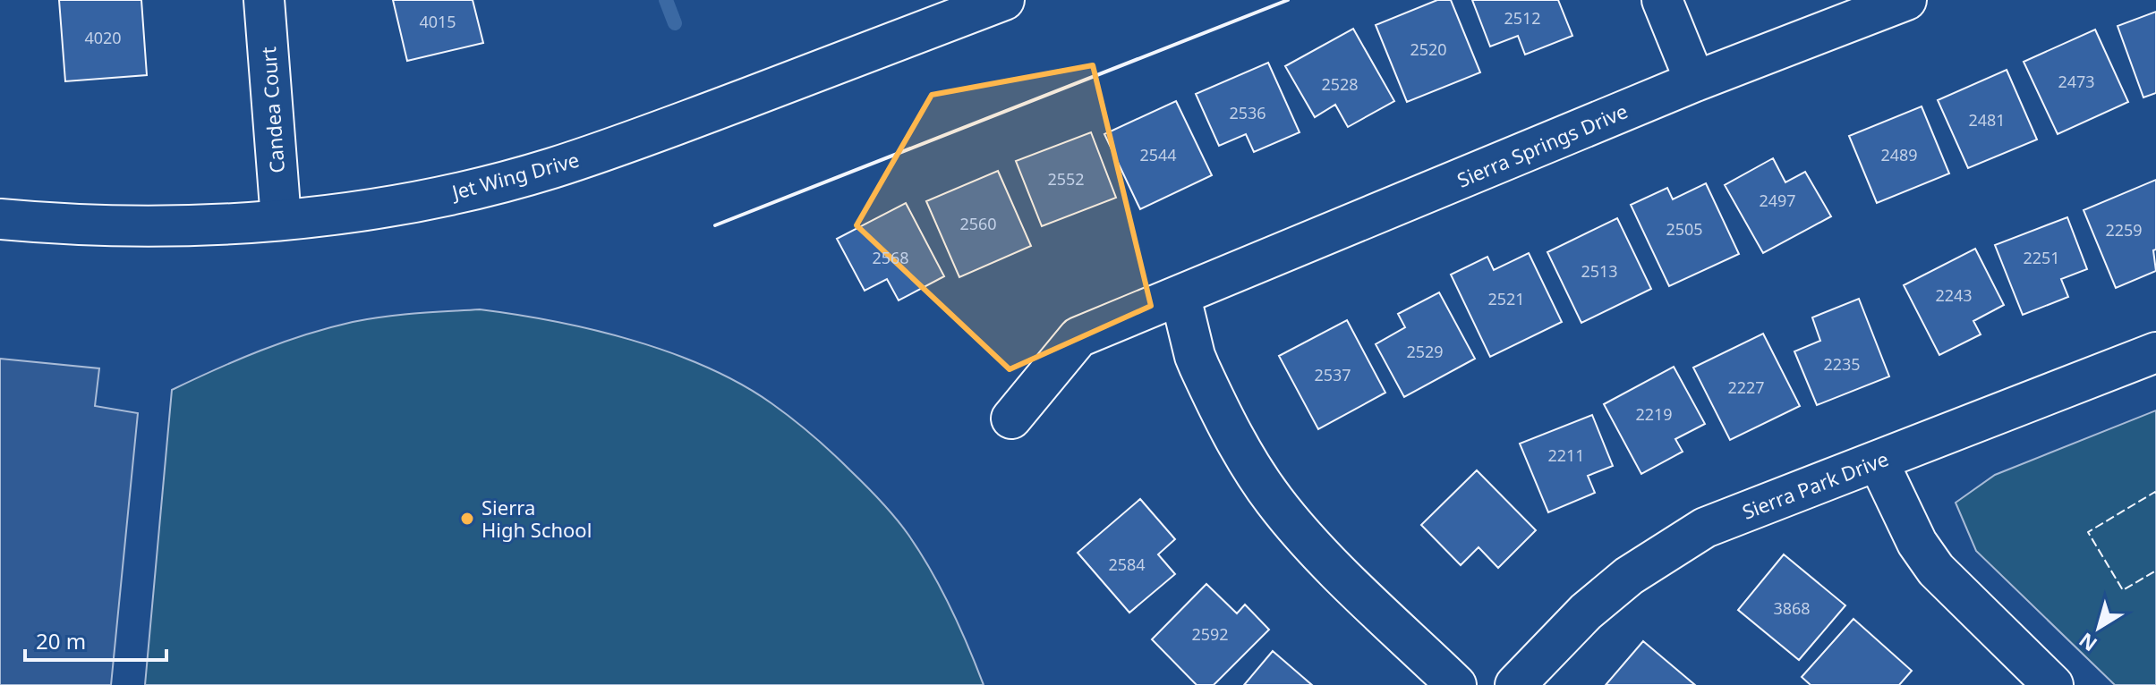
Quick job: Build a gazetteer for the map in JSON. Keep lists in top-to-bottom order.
{
  "streets": {
    "street": [
      "Candea Court",
      "Sierra Springs Drive",
      "Jet Wing Drive",
      "Sierra Park Drive"
    ]
  },
  "crossings": [
    ["Candea Court", "Jet Wing Drive"]
  ],
  "places": ["Sierra High School"],
  "house_numbers": [
    "2512",
    "4015",
    "4020",
    "2520",
    "2473",
    "2528",
    "2536",
    "2481",
    "2544",
    "2489",
    "2552",
    "2497",
    "2560",
    "2505",
    "2259",
    "2568",
    "2251",
    "2513",
    "2243",
    "2521",
    "2529",
    "2235",
    "2537",
    "2227",
    "2219",
    "2211",
    "2584",
    "3868",
    "2592"
  ],
  "scale_bar": "20 m",
  "north": "bottom left"
}
